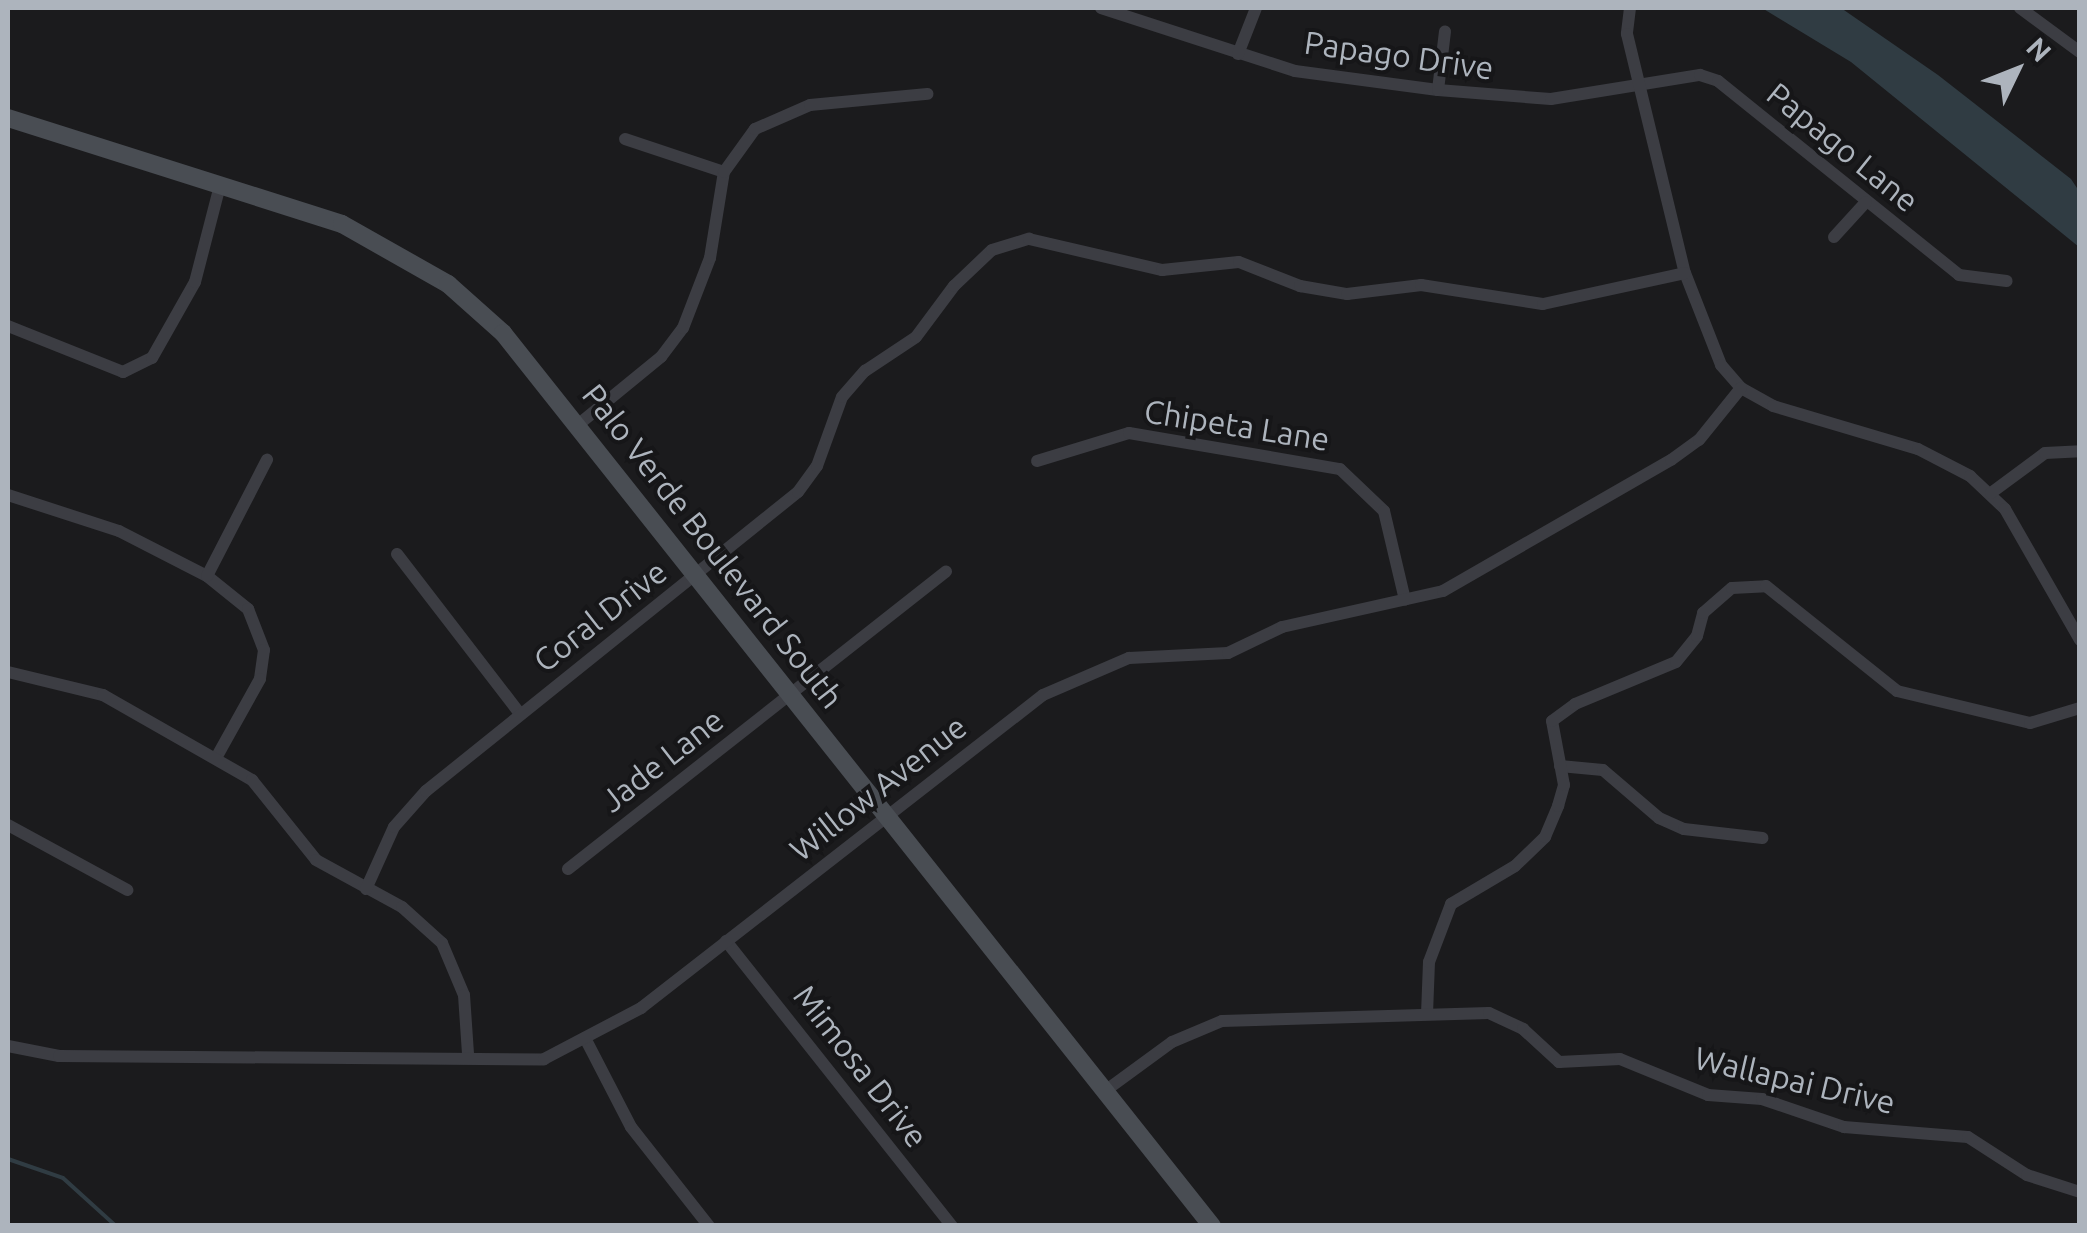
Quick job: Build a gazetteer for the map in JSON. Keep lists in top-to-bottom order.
{
  "streets": {
    "main road": ["Palo Verde Boulevard South"],
    "street": [
      "Papago Drive",
      "Papago Lane",
      "Chipeta Lane",
      "Coral Drive",
      "Jade Lane",
      "Willow Avenue",
      "Mimosa Drive",
      "Wallapai Drive"
    ]
  },
  "crossings": [
    ["Papago Drive", "Papago Lane"],
    ["Chipeta Lane", "Willow Avenue"],
    ["Palo Verde Boulevard South", "Coral Drive"],
    ["Palo Verde Boulevard South", "Jade Lane"],
    ["Palo Verde Boulevard South", "Willow Avenue"],
    ["Palo Verde Boulevard South", "Wallapai Drive"],
    ["Willow Avenue", "Mimosa Drive"]
  ],
  "north": "top right"
}
